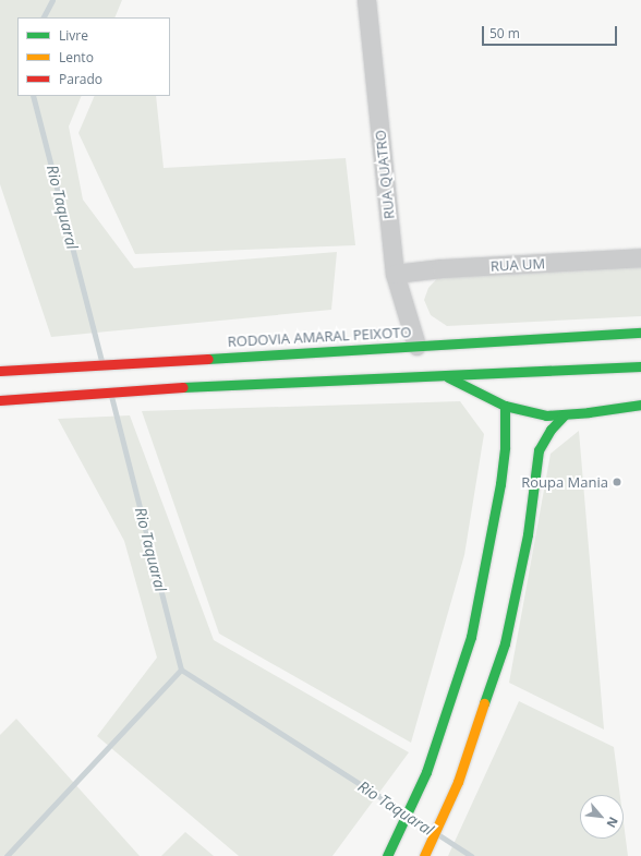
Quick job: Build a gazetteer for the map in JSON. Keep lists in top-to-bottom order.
{
  "streets": {
    "main road": ["RODOVIA AMARAL PEIXOTO"],
    "street": ["RUA QUATRO", "RUA UM"]
  },
  "crossings": [
    ["RUA QUATRO", "RUA UM"],
    ["RUA QUATRO", "RODOVIA AMARAL PEIXOTO"]
  ],
  "water": ["Rio Taquaral"],
  "places": ["Roupa Mania"],
  "legend": ["Livre", "Lento", "Parado"],
  "scale_bar": "50 m",
  "north": "bottom right"
}
